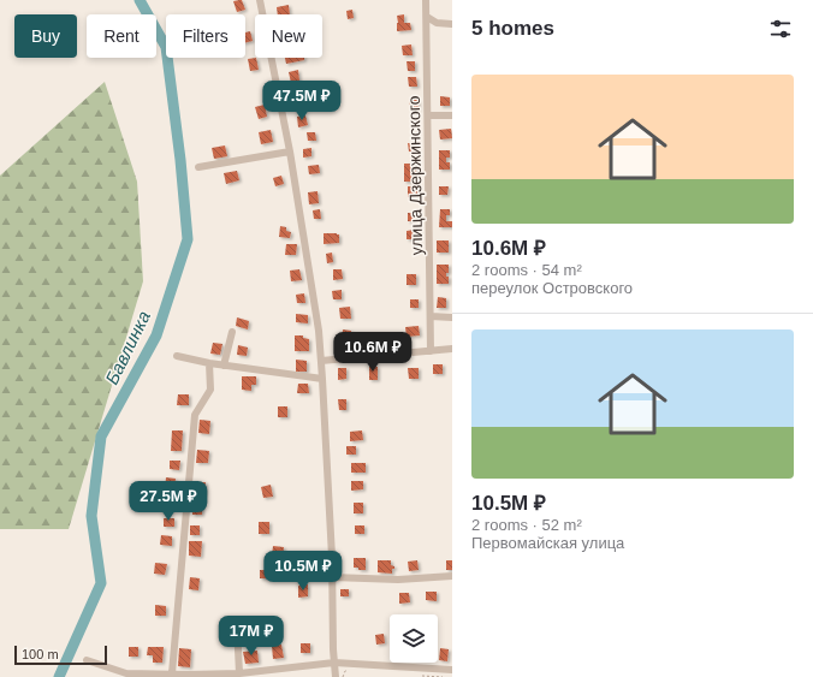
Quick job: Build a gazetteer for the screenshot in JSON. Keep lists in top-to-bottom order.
{
  "streets": {
    "street": ["улица Дзержинского"]
  },
  "water": ["Бавлинка"],
  "scale_bar": "100 m",
  "page": {
    "heading": "5 homes",
    "chip": [
      "Buy",
      "Rent",
      "Filters",
      "New"
    ],
    "list": [
      {
        "name": "10.6M ₽",
        "note": "2 rooms · 54 m² · переулок Островского"
      },
      {
        "name": "10.5M ₽",
        "note": "2 rooms · 52 m² · Первомайская улица"
      }
    ],
    "price": [
      "47.5M ₽",
      "10.6M ₽",
      "27.5M ₽",
      "10.5M ₽",
      "17M ₽"
    ],
    "scale": "100 m"
  }
}
